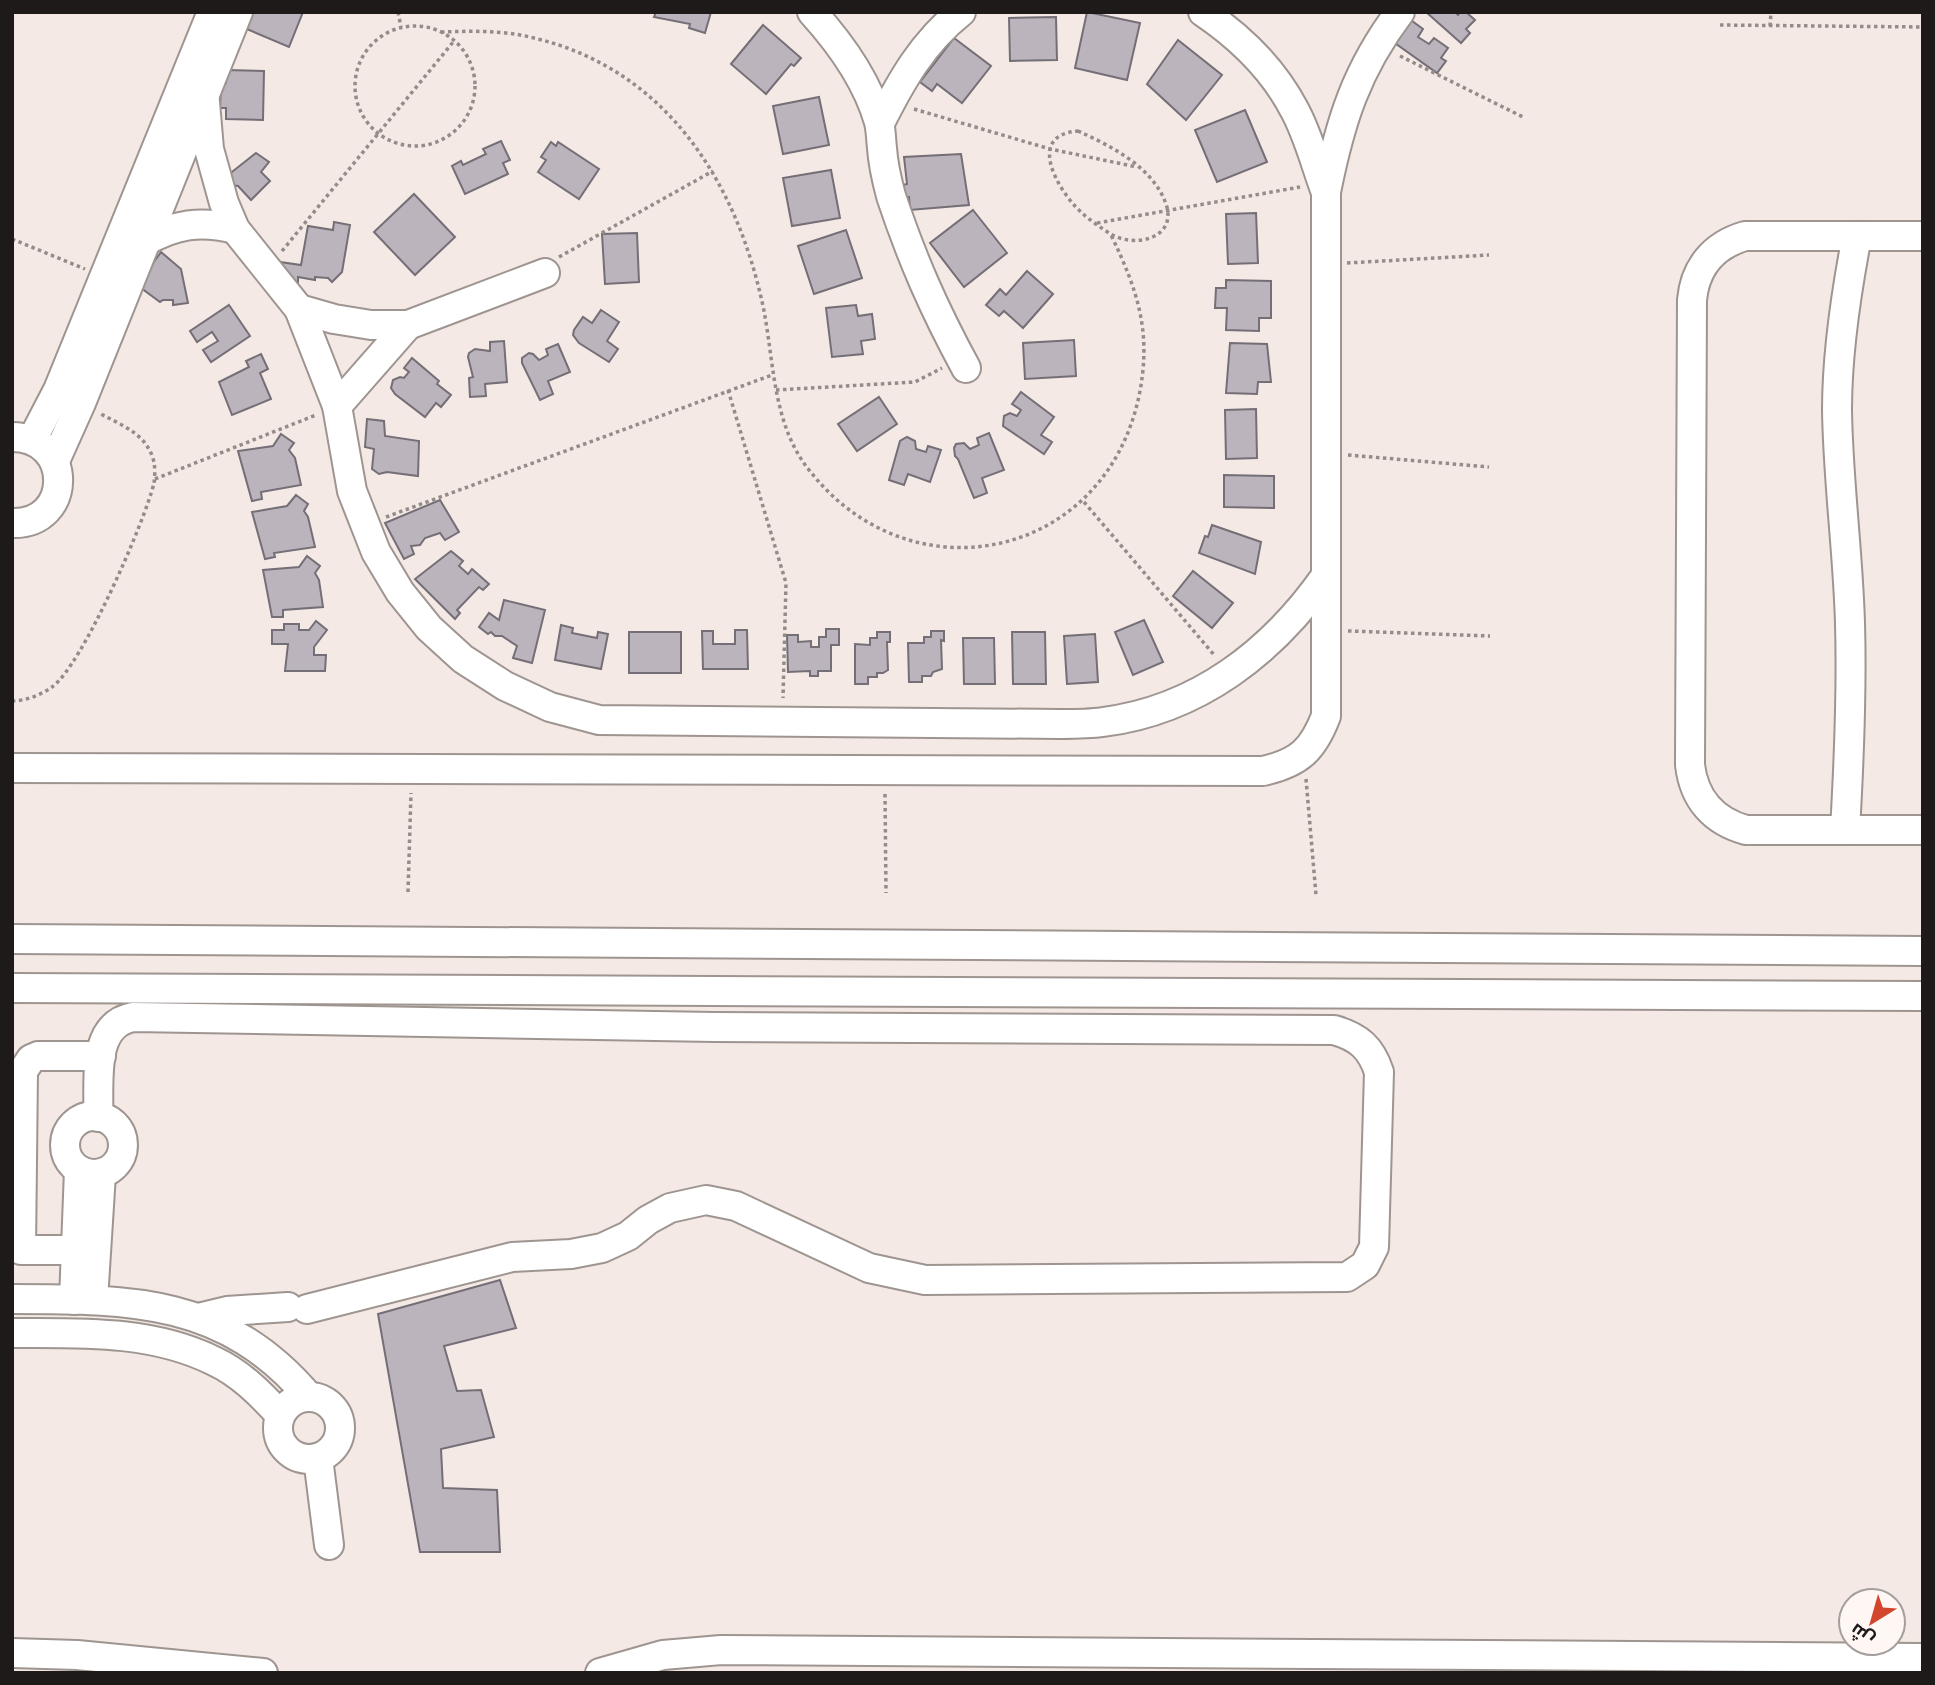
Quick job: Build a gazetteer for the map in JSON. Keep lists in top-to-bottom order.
{
  "north": "bottom left"
}
